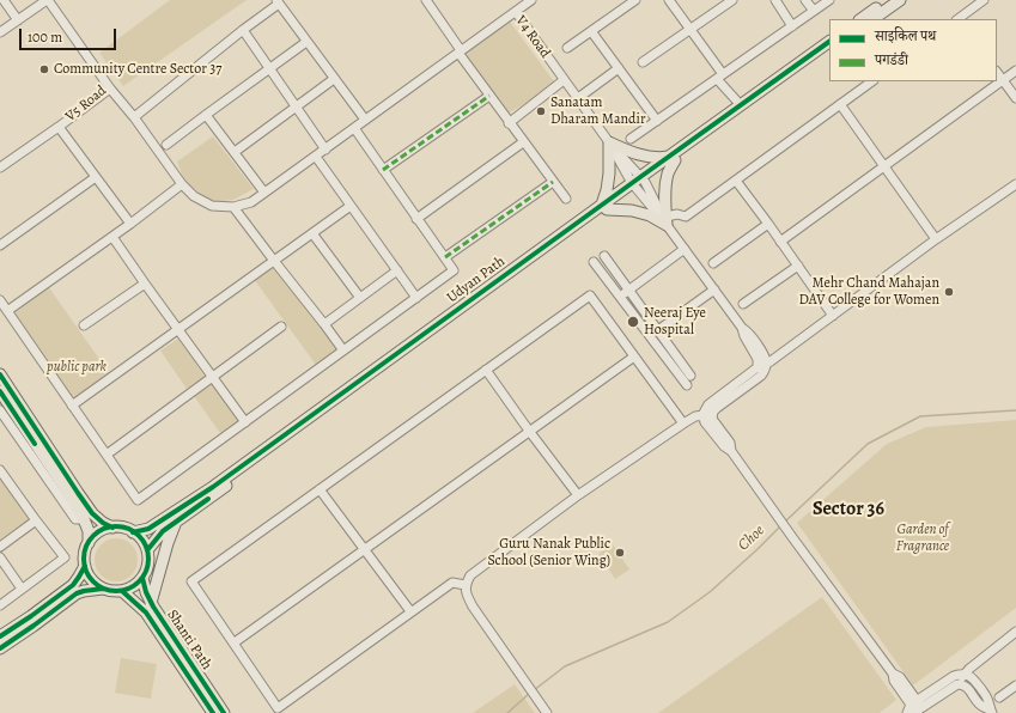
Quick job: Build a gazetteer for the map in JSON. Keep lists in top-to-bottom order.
{
  "streets": {
    "main road": ["Udyan Path", "Shanti Path"],
    "street": ["V4 Road", "V5 Road"]
  },
  "crossings": [
    ["V4 Road", "Udyan Path"],
    ["Udyan Path", "Shanti Path"]
  ],
  "districts": ["Sector 36"],
  "water": ["Choe"],
  "parks": ["public park", "Garden of Fragrance"],
  "places": [
    "Community Centre Sector 37",
    "Sanatam Dharam Mandir",
    "Mehr Chand Mahajan DAV College for Women",
    "Neeraj Eye Hospital",
    "Guru Nanak Public School (Senior Wing)"
  ],
  "legend": ["साइकिल पथ", "पगडंडी"],
  "scale_bar": "100 m"
}
